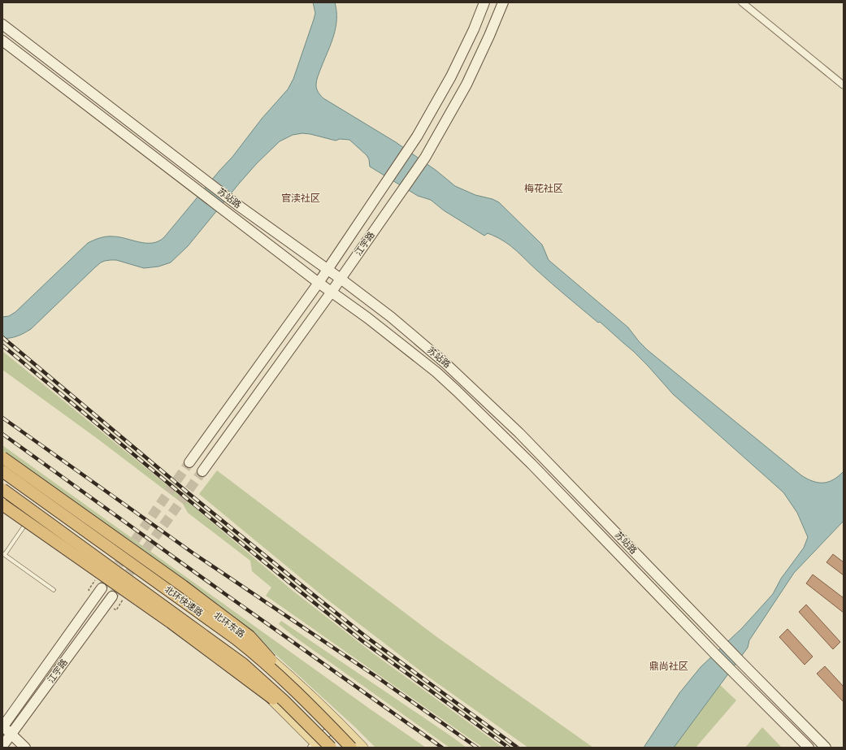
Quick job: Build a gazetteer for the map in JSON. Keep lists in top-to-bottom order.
{
  "streets": {
    "highway": ["北环快速路"],
    "main road": ["苏站路", "江宇路", "北环东路"]
  },
  "crossings": [
    ["苏站路", "江宇路"]
  ],
  "districts": ["梅花社区", "官渎社区", "鼎尚社区"]
}
